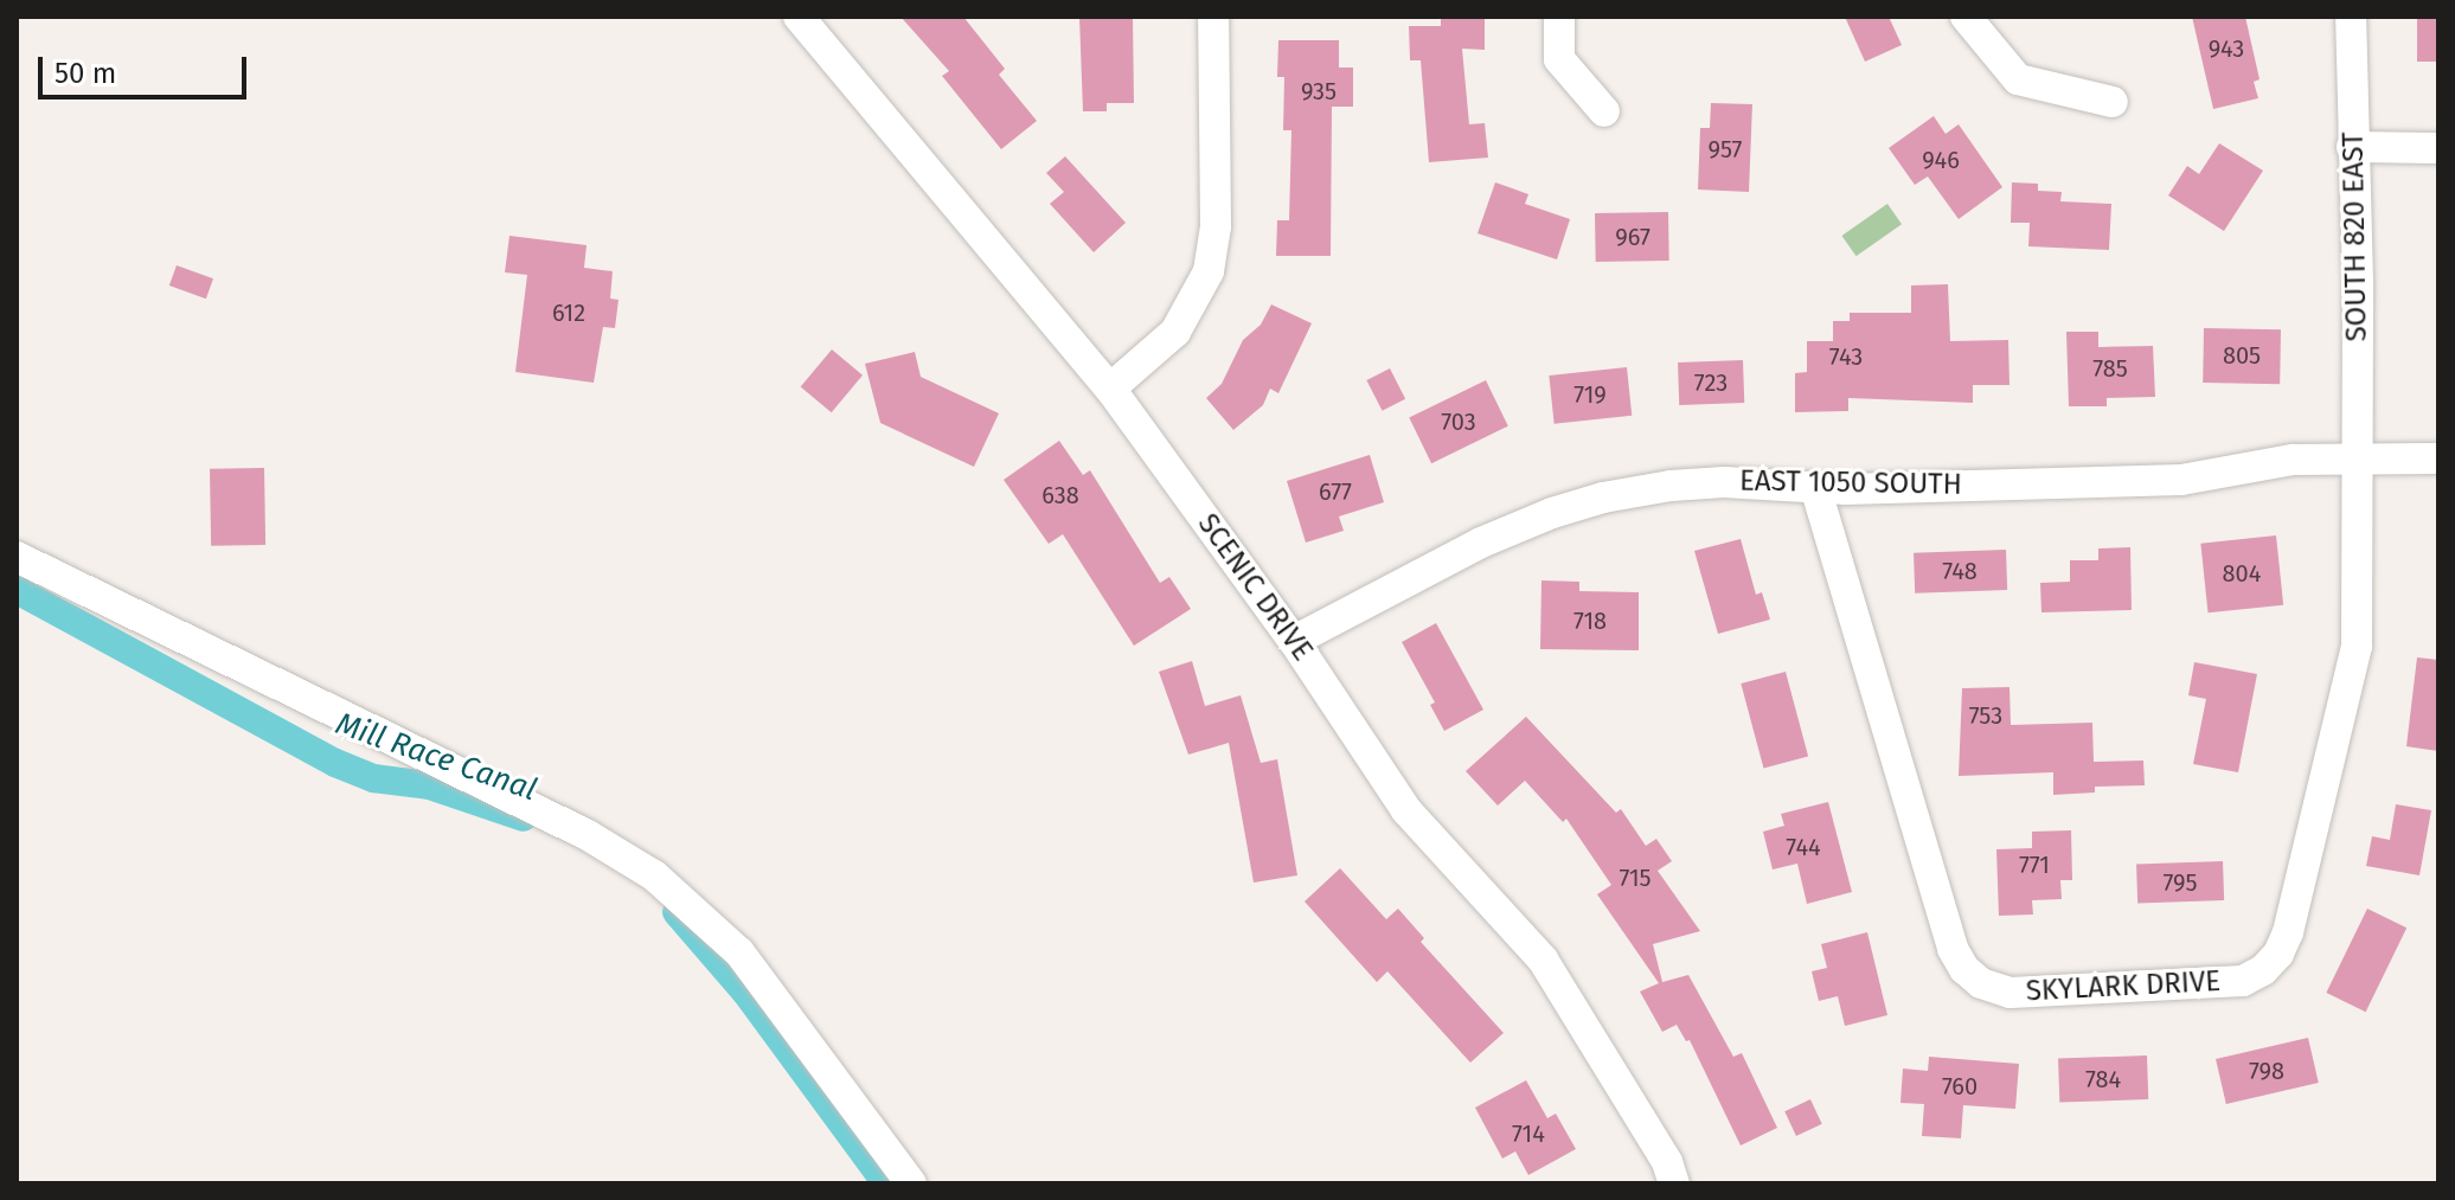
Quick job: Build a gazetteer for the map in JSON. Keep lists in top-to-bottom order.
{
  "streets": {
    "street": [
      "SOUTH 820 EAST",
      "EAST 1050 SOUTH",
      "SCENIC DRIVE",
      "SKYLARK DRIVE"
    ]
  },
  "crossings": [
    ["SOUTH 820 EAST", "EAST 1050 SOUTH"],
    ["SOUTH 820 EAST", "SKYLARK DRIVE"],
    ["EAST 1050 SOUTH", "SCENIC DRIVE"],
    ["EAST 1050 SOUTH", "SKYLARK DRIVE"]
  ],
  "water": ["Mill Race Canal"],
  "house_numbers": [
    "943",
    "935",
    "957",
    "946",
    "967",
    "612",
    "805",
    "743",
    "785",
    "723",
    "719",
    "703",
    "677",
    "638",
    "748",
    "804",
    "718",
    "753",
    "744",
    "771",
    "715",
    "795",
    "798",
    "784",
    "760",
    "714"
  ],
  "scale_bar": "50 m"
}
